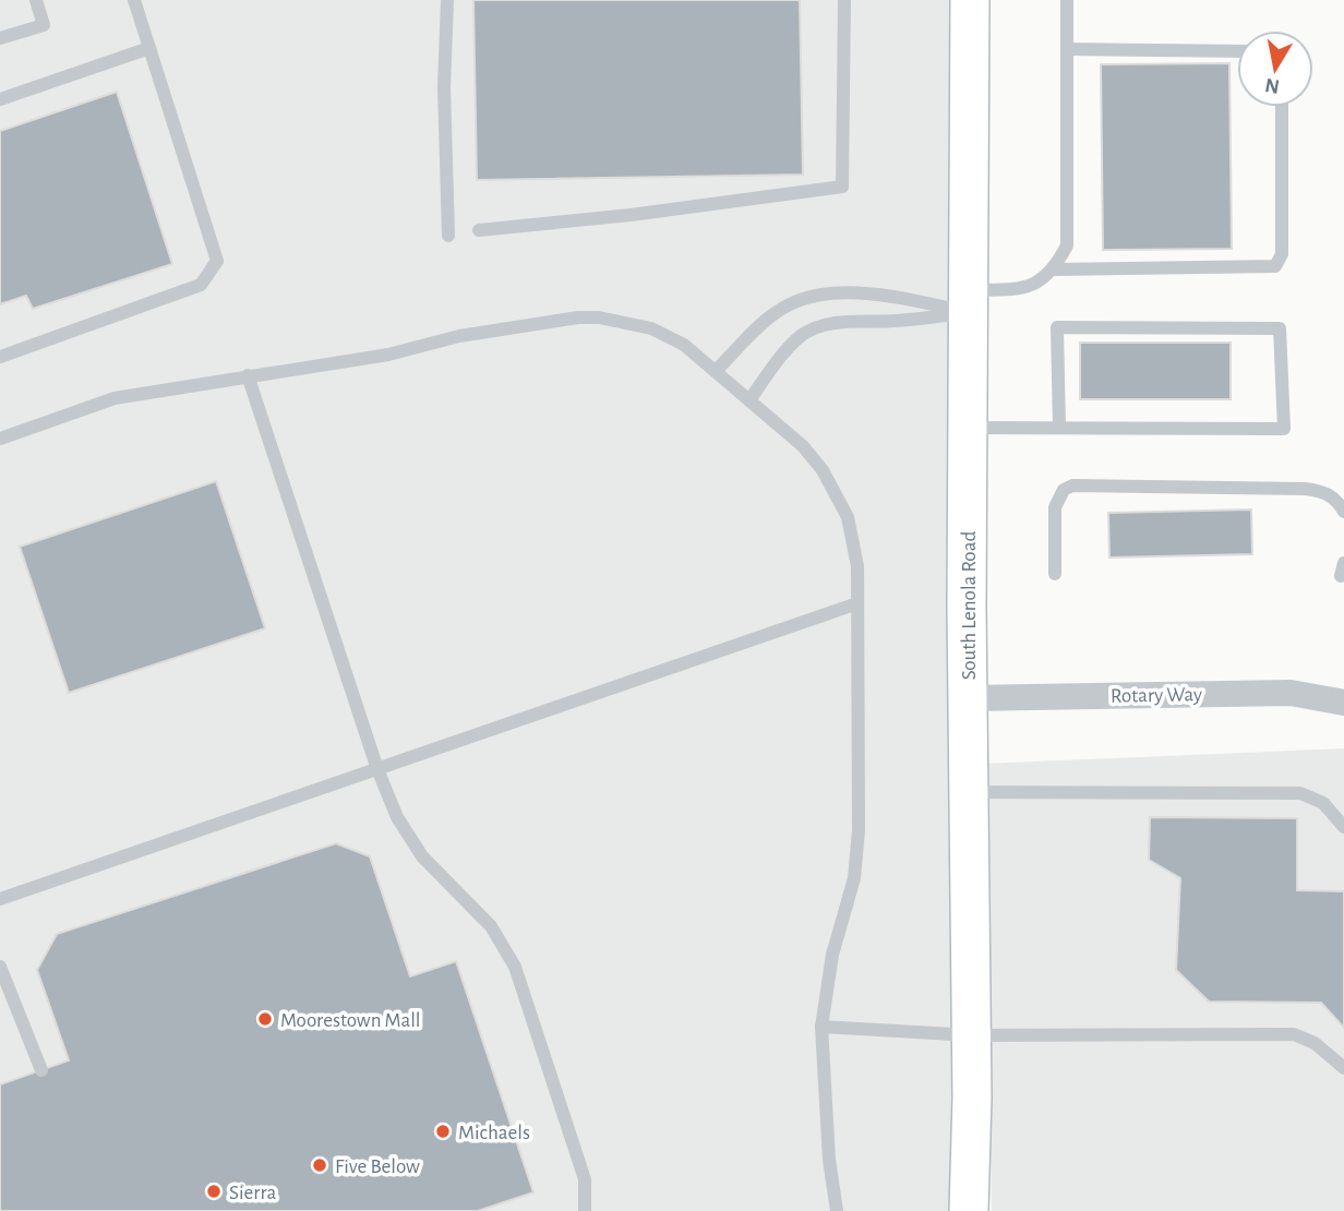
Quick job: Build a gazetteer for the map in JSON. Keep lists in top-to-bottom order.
{
  "streets": {
    "street": ["South Lenola Road", "Rotary Way"]
  },
  "crossings": [
    ["South Lenola Road", "Rotary Way"]
  ],
  "places": [
    "Moorestown Mall",
    "Michaels",
    "Five Below",
    "Sierra"
  ],
  "north": "bottom"
}
